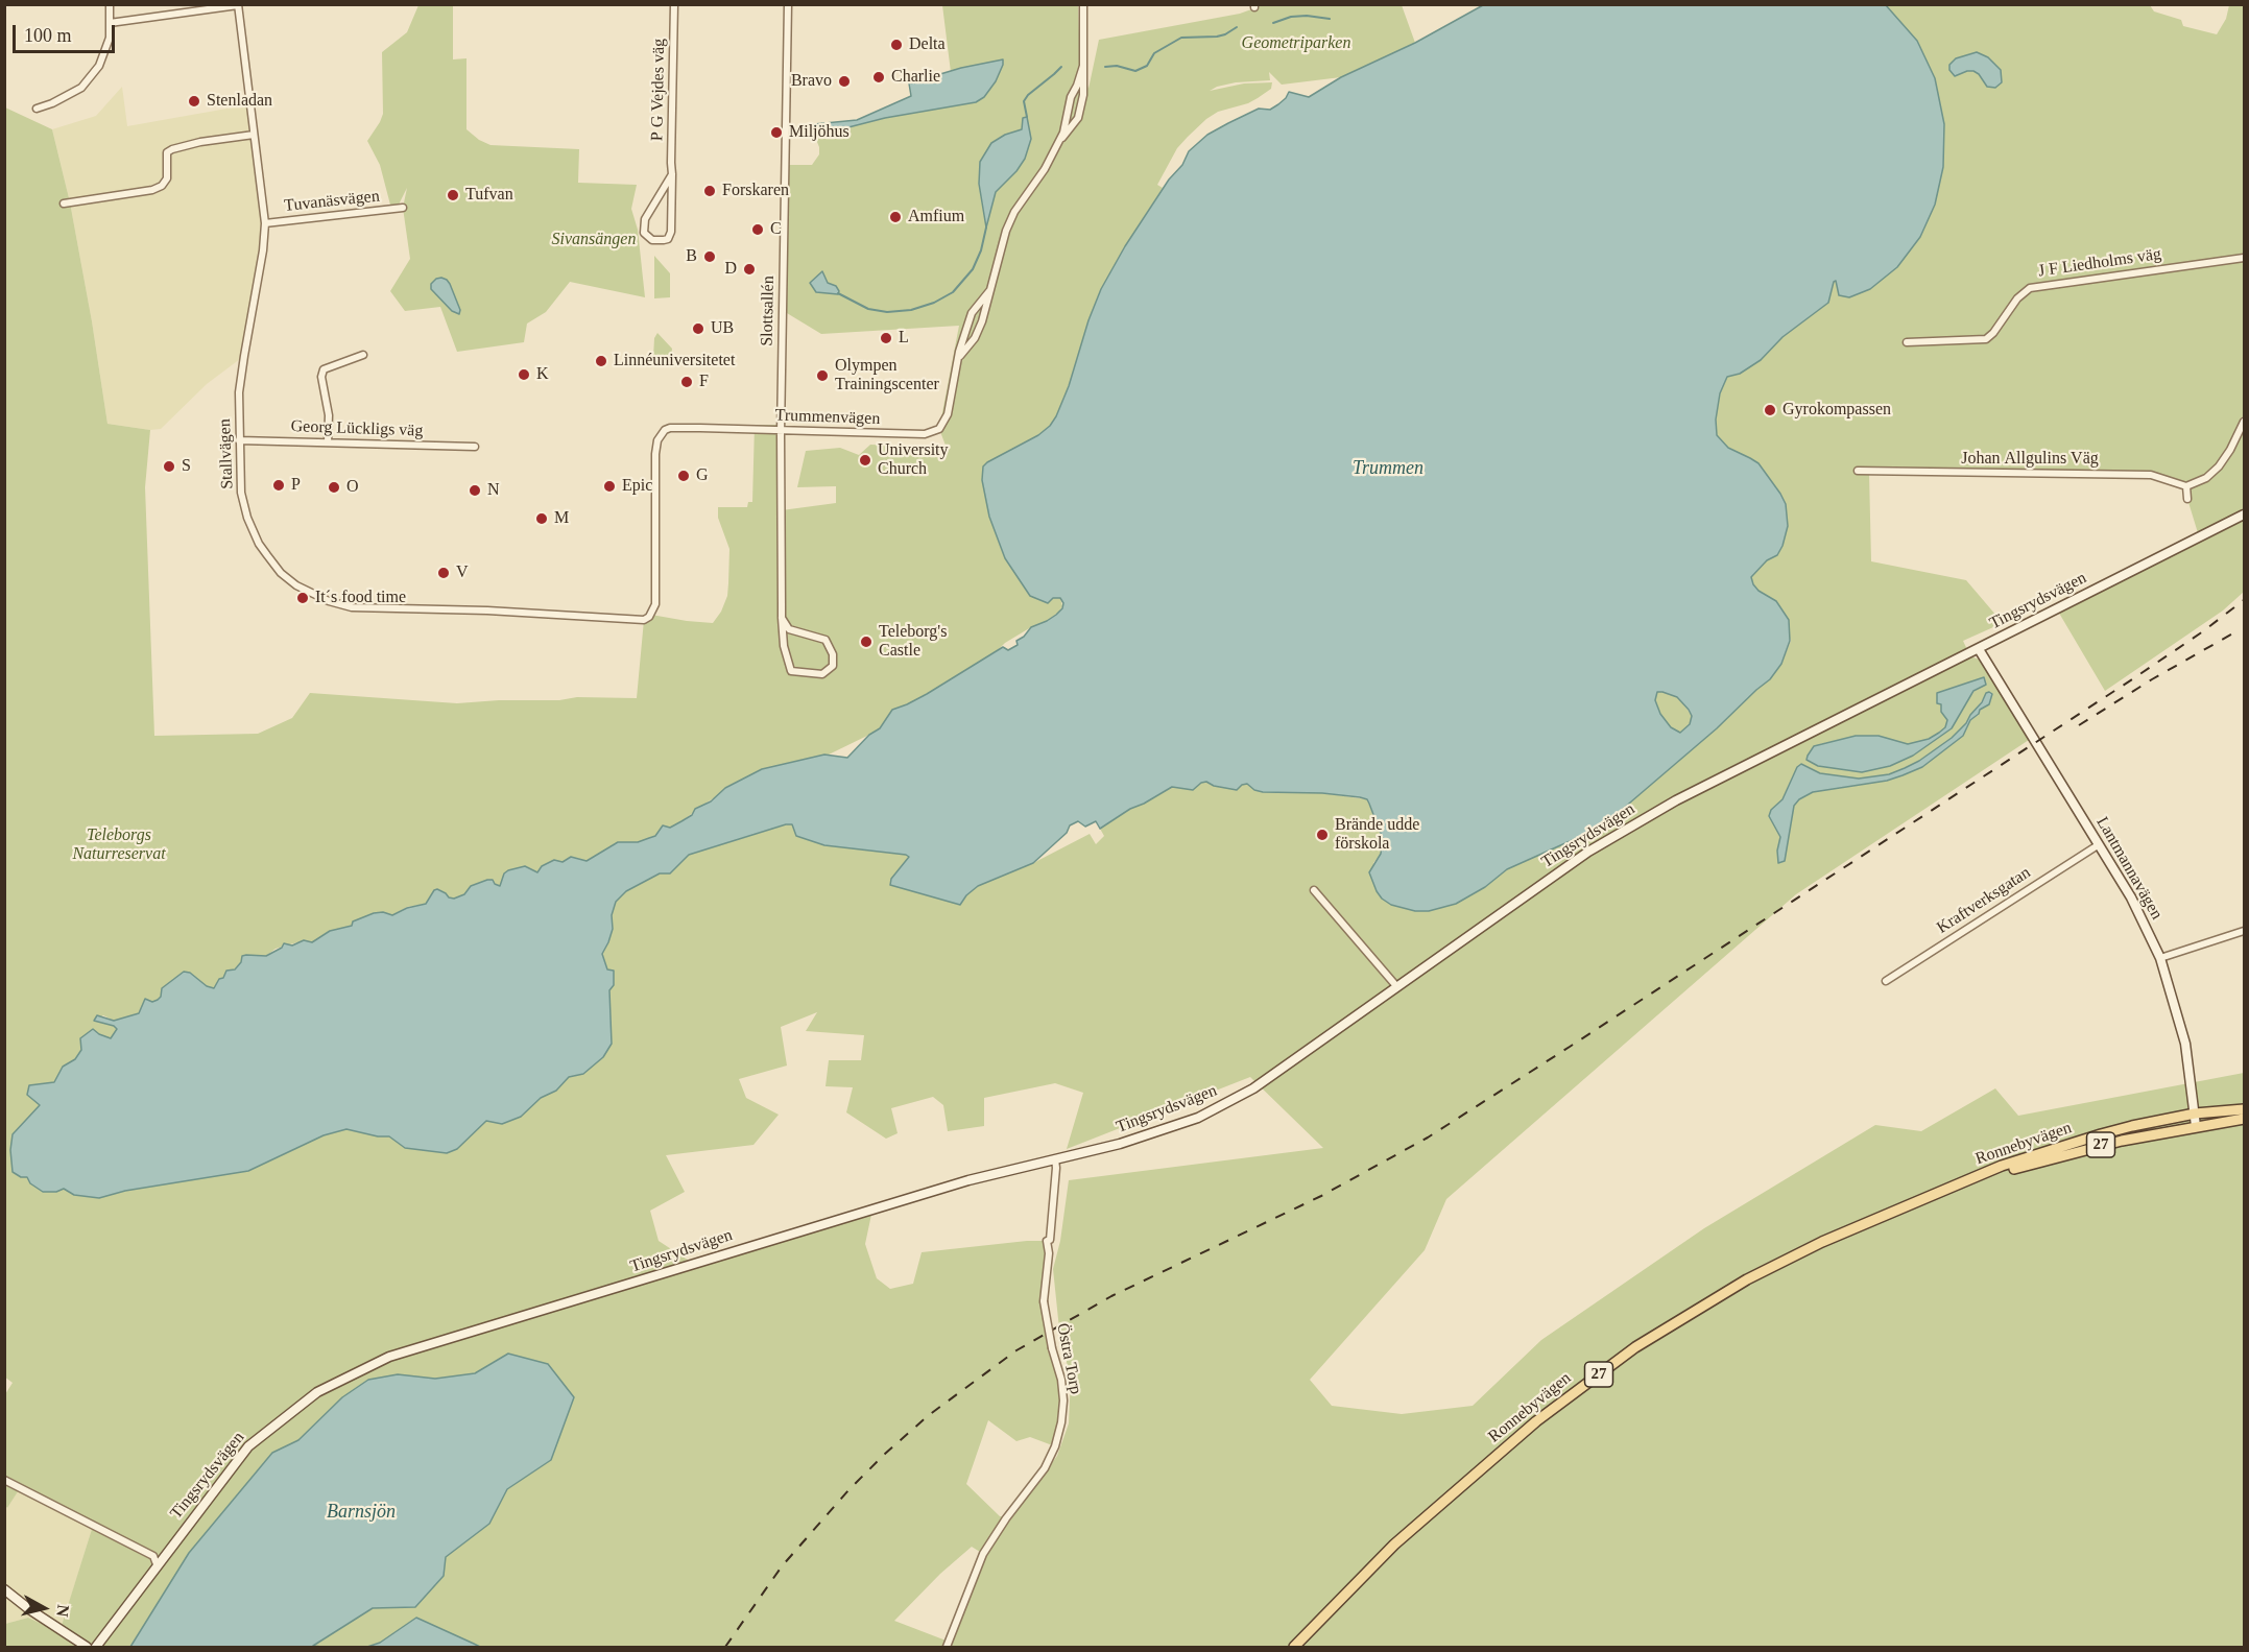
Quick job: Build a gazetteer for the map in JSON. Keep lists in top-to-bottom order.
{
  "streets": {
    "main road": ["Ronnebyvägen", "27"],
    "street": [
      "P G Vejdes väg",
      "Tuvanäsvägen",
      "J F Liedholms väg",
      "Slottsallén",
      "Trummenvägen",
      "Georg Lückligs väg",
      "Stallvägen",
      "Johan Allgulins Väg",
      "Tingsrydsvägen",
      "Lantmannavägen",
      "Kraftverksgatan",
      "Östra Torp"
    ]
  },
  "crossings": [
    ["Tuvanäsvägen", "Stallvägen"],
    ["Slottsallén", "Trummenvägen"],
    ["Trummenvägen", "Stallvägen"],
    ["Georg Lückligs väg", "Stallvägen"],
    ["Tingsrydsvägen", "Lantmannavägen"],
    ["Tingsrydsvägen", "Östra Torp"],
    ["Lantmannavägen", "Kraftverksgatan"],
    ["Lantmannavägen", "Ronnebyvägen"]
  ],
  "water": ["Trummen", "Barnsjön"],
  "parks": ["Geometriparken", "Sivansängen", "Teleborgs Naturreservat"],
  "places": [
    "Delta",
    "Charlie",
    "Bravo",
    "Stenladan",
    "Miljöhus",
    "Forskaren",
    "Tufvan",
    "Amfium",
    "C",
    "B",
    "D",
    "UB",
    "L",
    "Linnéuniversitetet",
    "K",
    "Olympen Trainingscenter",
    "F",
    "Gyrokompassen",
    "University Church",
    "S",
    "G",
    "P",
    "Epic",
    "O",
    "N",
    "M",
    "V",
    "It´s food time",
    "Teleborg's Castle",
    "Brände udde förskola"
  ],
  "scale_bar": "100 m",
  "north": "right"
}
